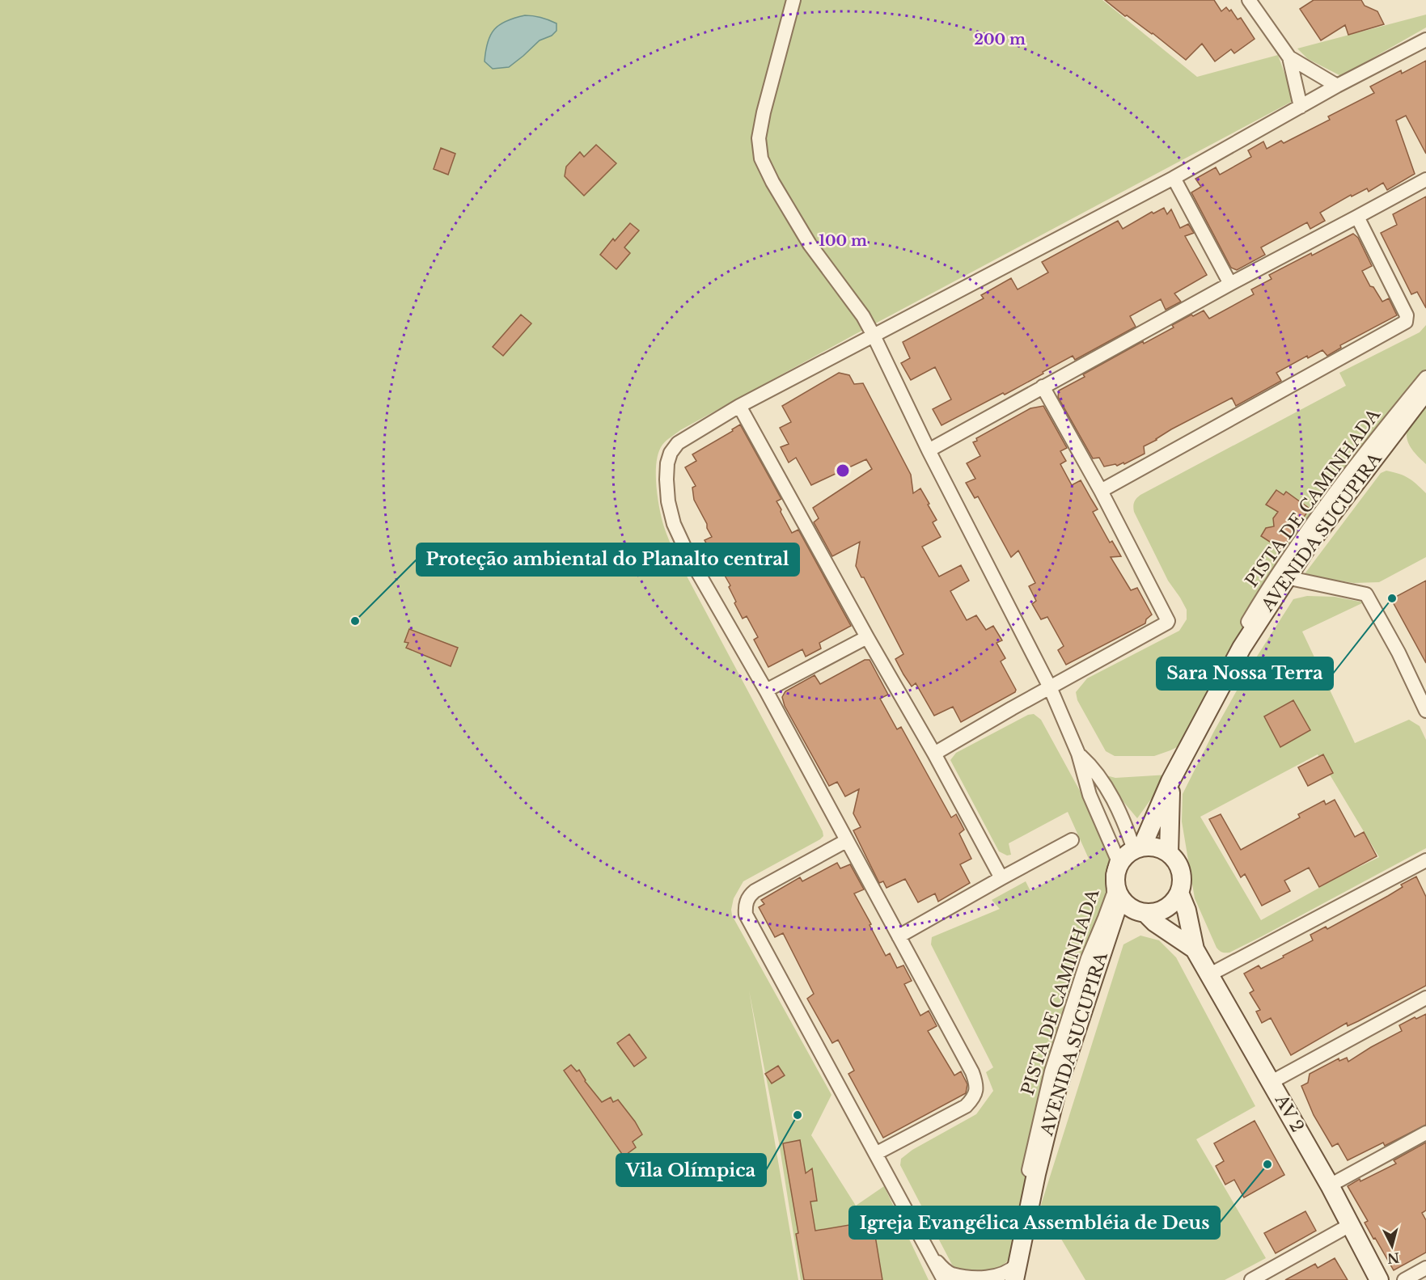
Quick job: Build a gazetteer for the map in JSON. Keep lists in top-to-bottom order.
{
  "streets": {
    "street": ["PISTA DE CAMINHADA", "AVENIDA SUCUPIRA", "AV 2"]
  },
  "crossings": [
    ["PISTA DE CAMINHADA", "AVENIDA SUCUPIRA"],
    ["PISTA DE CAMINHADA", "AV 2"],
    ["AVENIDA SUCUPIRA", "AV 2"]
  ],
  "places": [
    "Sara Nossa Terra",
    "Proteção ambiental do Planalto central",
    "Vila Olímpica",
    "Igreja Evangélica Assembléia de Deus"
  ],
  "north": "bottom",
  "rings": ["200 m", "100 m"]
}
